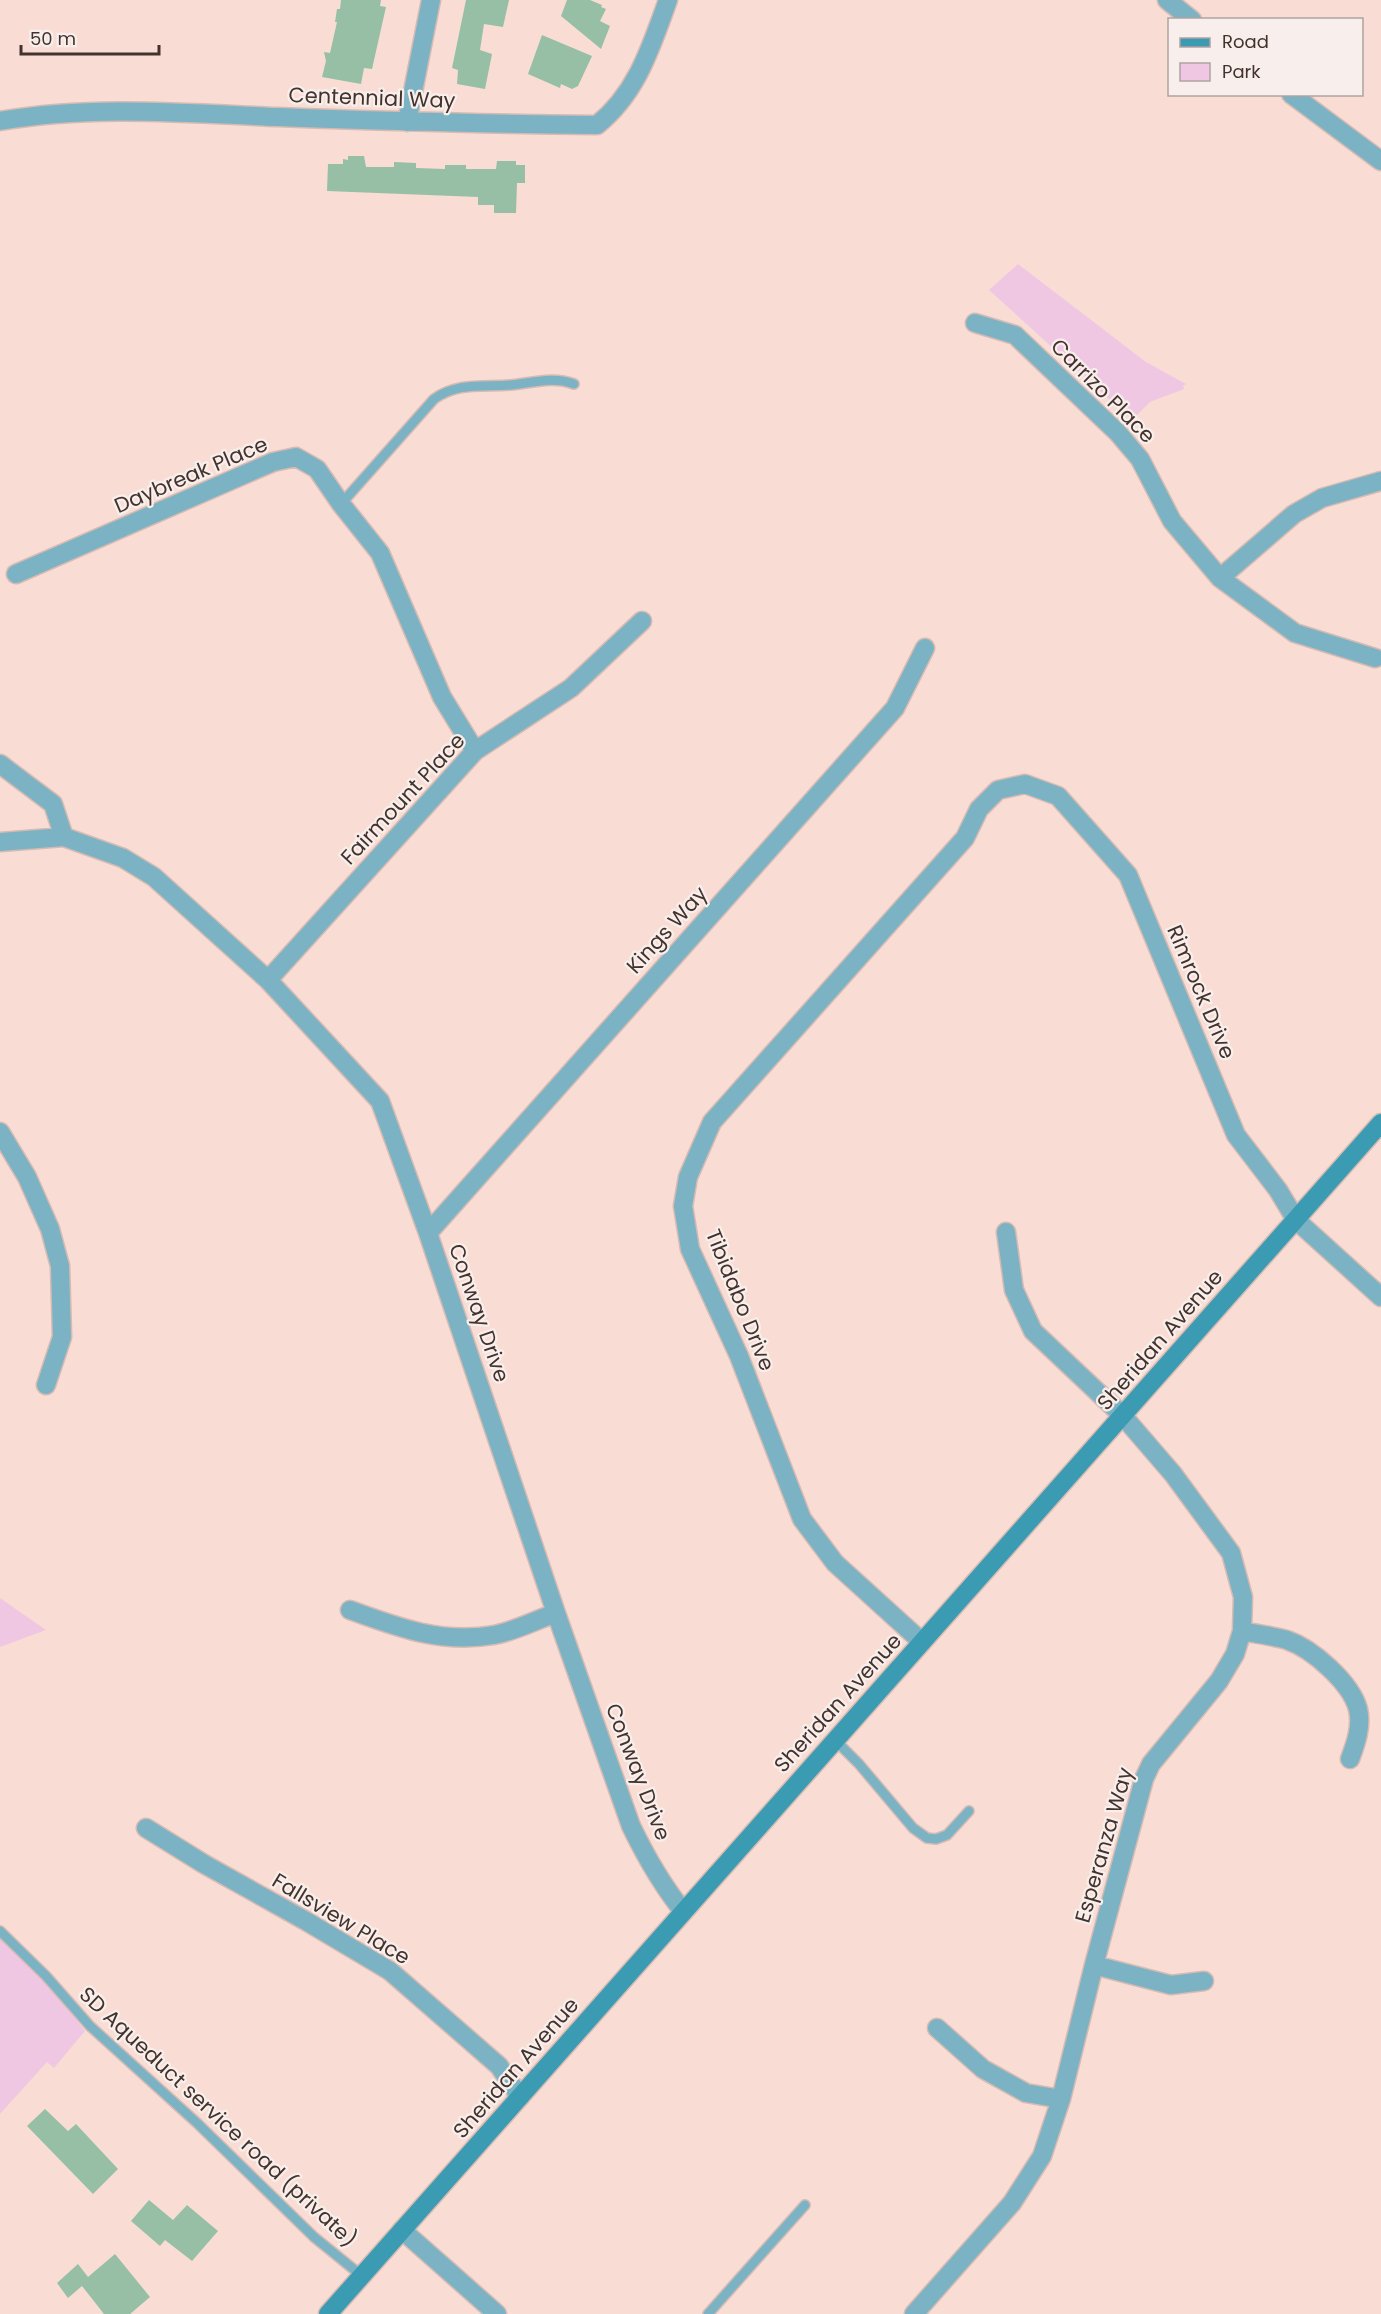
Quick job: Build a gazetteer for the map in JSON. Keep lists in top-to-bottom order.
{
  "streets": {
    "street": [
      "Centennial Way",
      "Carrizo Place",
      "Daybreak Place",
      "Fairmount Place",
      "Kings Way",
      "Rimrock Drive",
      "Tibidabo Drive",
      "Conway Drive",
      "Sheridan Avenue",
      "Esperanza Way",
      "Fallsview Place"
    ],
    "lane": ["SD Aqueduct service road (private)"]
  },
  "crossings": [
    ["Daybreak Place", "Fairmount Place"],
    ["Fairmount Place", "Conway Drive"],
    ["Kings Way", "Conway Drive"],
    ["Rimrock Drive", "Tibidabo Drive"],
    ["Rimrock Drive", "Sheridan Avenue"],
    ["Tibidabo Drive", "Sheridan Avenue"],
    ["Conway Drive", "Sheridan Avenue"],
    ["Sheridan Avenue", "Esperanza Way"],
    ["Sheridan Avenue", "Fallsview Place"],
    ["Sheridan Avenue", "SD Aqueduct service road (private)"]
  ],
  "legend": ["Road", "Park"],
  "scale_bar": "50 m"
}
